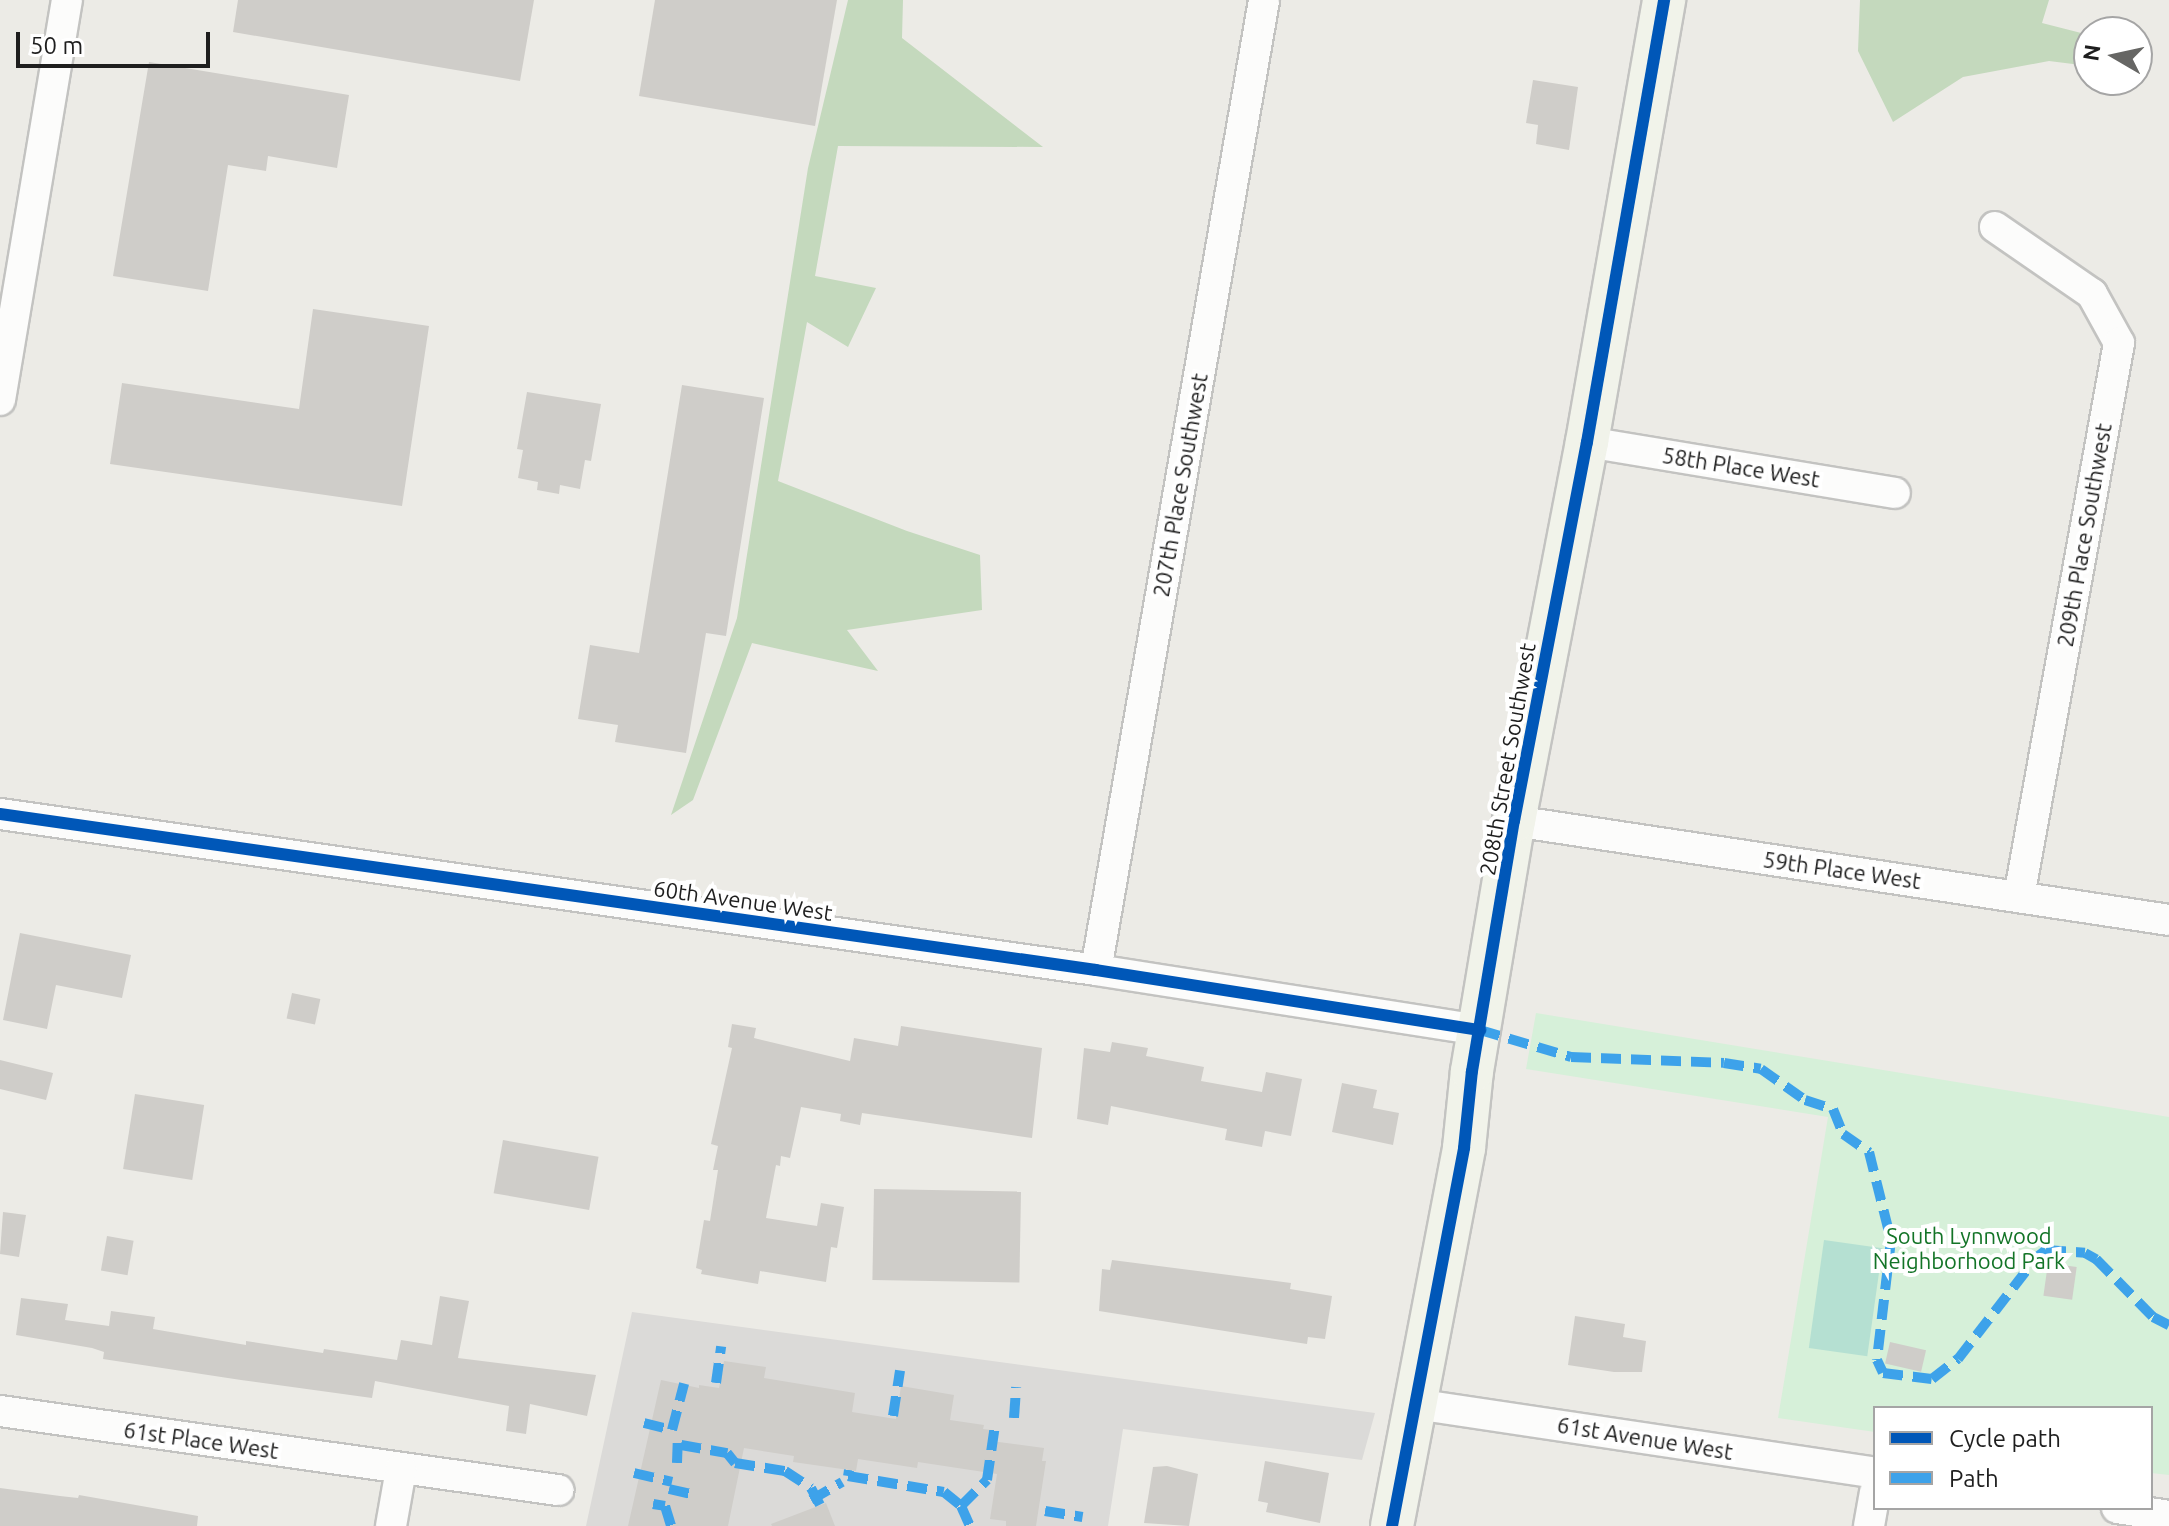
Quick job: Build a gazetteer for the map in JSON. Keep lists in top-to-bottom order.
{
  "streets": {
    "street": [
      "58th Place West",
      "207th Place Southwest",
      "209th Place Southwest",
      "208th Street Southwest",
      "59th Place West",
      "60th Avenue West",
      "61st Avenue West",
      "61st Place West"
    ]
  },
  "crossings": [
    ["58th Place West", "208th Street Southwest"],
    ["207th Place Southwest", "60th Avenue West"],
    ["209th Place Southwest", "59th Place West"],
    ["208th Street Southwest", "59th Place West"],
    ["208th Street Southwest", "60th Avenue West"],
    ["208th Street Southwest", "61st Avenue West"]
  ],
  "parks": ["South Lynnwood Neighborhood Park"],
  "legend": ["Cycle path", "Path"],
  "scale_bar": "50 m",
  "north": "left"
}
